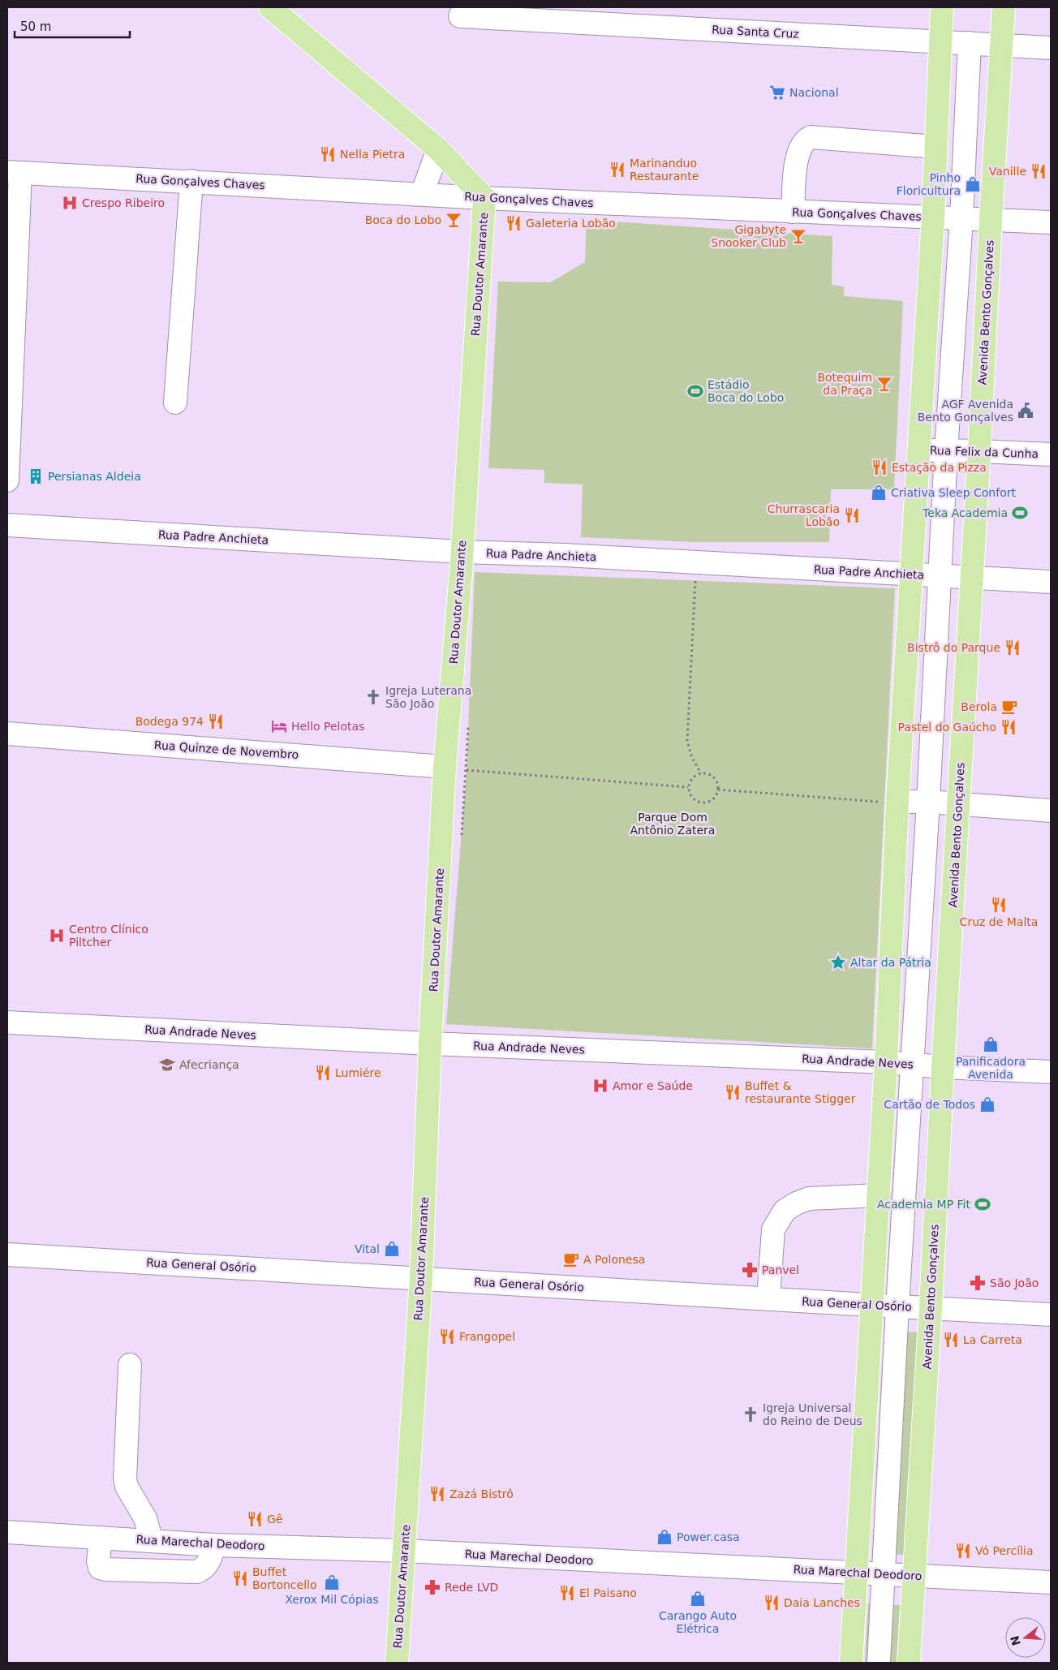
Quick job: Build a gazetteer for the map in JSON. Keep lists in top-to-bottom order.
{
  "streets": {
    "main road": ["Rua Doutor Amarante", "Avenida Bento Gonçalves"],
    "street": [
      "Rua Santa Cruz",
      "Rua Gonçalves Chaves",
      "Rua Felix da Cunha",
      "Rua Padre Anchieta",
      "Rua Quinze de Novembro",
      "Rua Andrade Neves",
      "Rua General Osório",
      "Rua Marechal Deodoro"
    ]
  },
  "crossings": [
    ["Rua Santa Cruz", "Avenida Bento Gonçalves"],
    ["Rua Gonçalves Chaves", "Rua Doutor Amarante"],
    ["Rua Gonçalves Chaves", "Avenida Bento Gonçalves"],
    ["Rua Doutor Amarante", "Rua Padre Anchieta"],
    ["Rua Doutor Amarante", "Rua Quinze de Novembro"],
    ["Rua Doutor Amarante", "Rua Andrade Neves"],
    ["Rua Doutor Amarante", "Rua General Osório"],
    ["Rua Doutor Amarante", "Rua Marechal Deodoro"],
    ["Avenida Bento Gonçalves", "Rua Felix da Cunha"],
    ["Avenida Bento Gonçalves", "Rua Padre Anchieta"],
    ["Avenida Bento Gonçalves", "Rua Andrade Neves"],
    ["Avenida Bento Gonçalves", "Rua General Osório"],
    ["Avenida Bento Gonçalves", "Rua Marechal Deodoro"]
  ],
  "parks": ["Parque Dom Antônio Zatera"],
  "places": {
    "supermarket": ["Nacional"],
    "restaurant": [
      "Nella Pietra",
      "Marinanduo Restaurante",
      "Vanille",
      "Galeteria Lobão",
      "Estação da Pizza",
      "Churrascaria Lobão",
      "Bistrô do Parque",
      "Bodega 974",
      "Pastel do Gaúcho",
      "Cruz de Malta",
      "Lumiére",
      "Buffet & restaurante Stigger",
      "Frangopel",
      "La Carreta",
      "Zazá Bistrô",
      "Gê",
      "Vó Percília",
      "Buffet Bortoncello",
      "El Paisano",
      "Daia Lanches"
    ],
    "shop": [
      "Pinho Floricultura",
      "Criativa Sleep Confort",
      "Panificadora Avenida",
      "Cartão de Todos",
      "Vital",
      "Power.casa",
      "Xerox Mil Cópias",
      "Carango Auto Elétrica"
    ],
    "hospital": ["Crespo Ribeiro", "Centro Clínico Piltcher", "Amor e Saúde"],
    "bar": ["Boca do Lobo", "Gigabyte Snooker Club", "Botequim da Praça"],
    "sports": ["Estádio Boca do Lobo", "Teka Academia", "Academia MP Fit"],
    "public building": ["AGF Avenida Bento Gonçalves"],
    "building": ["Persianas Aldeia"],
    "church": ["Igreja Luterana São João", "Igreja Universal do Reino de Deus"],
    "cafe": ["Berola", "A Polonesa"],
    "hotel": ["Hello Pelotas"],
    "place": ["Altar da Pátria"],
    "school or university": ["Afecriança"],
    "pharmacy": ["Panvel", "São João", "Rede LVD"]
  },
  "scale_bar": "50 m",
  "north": "left"
}
